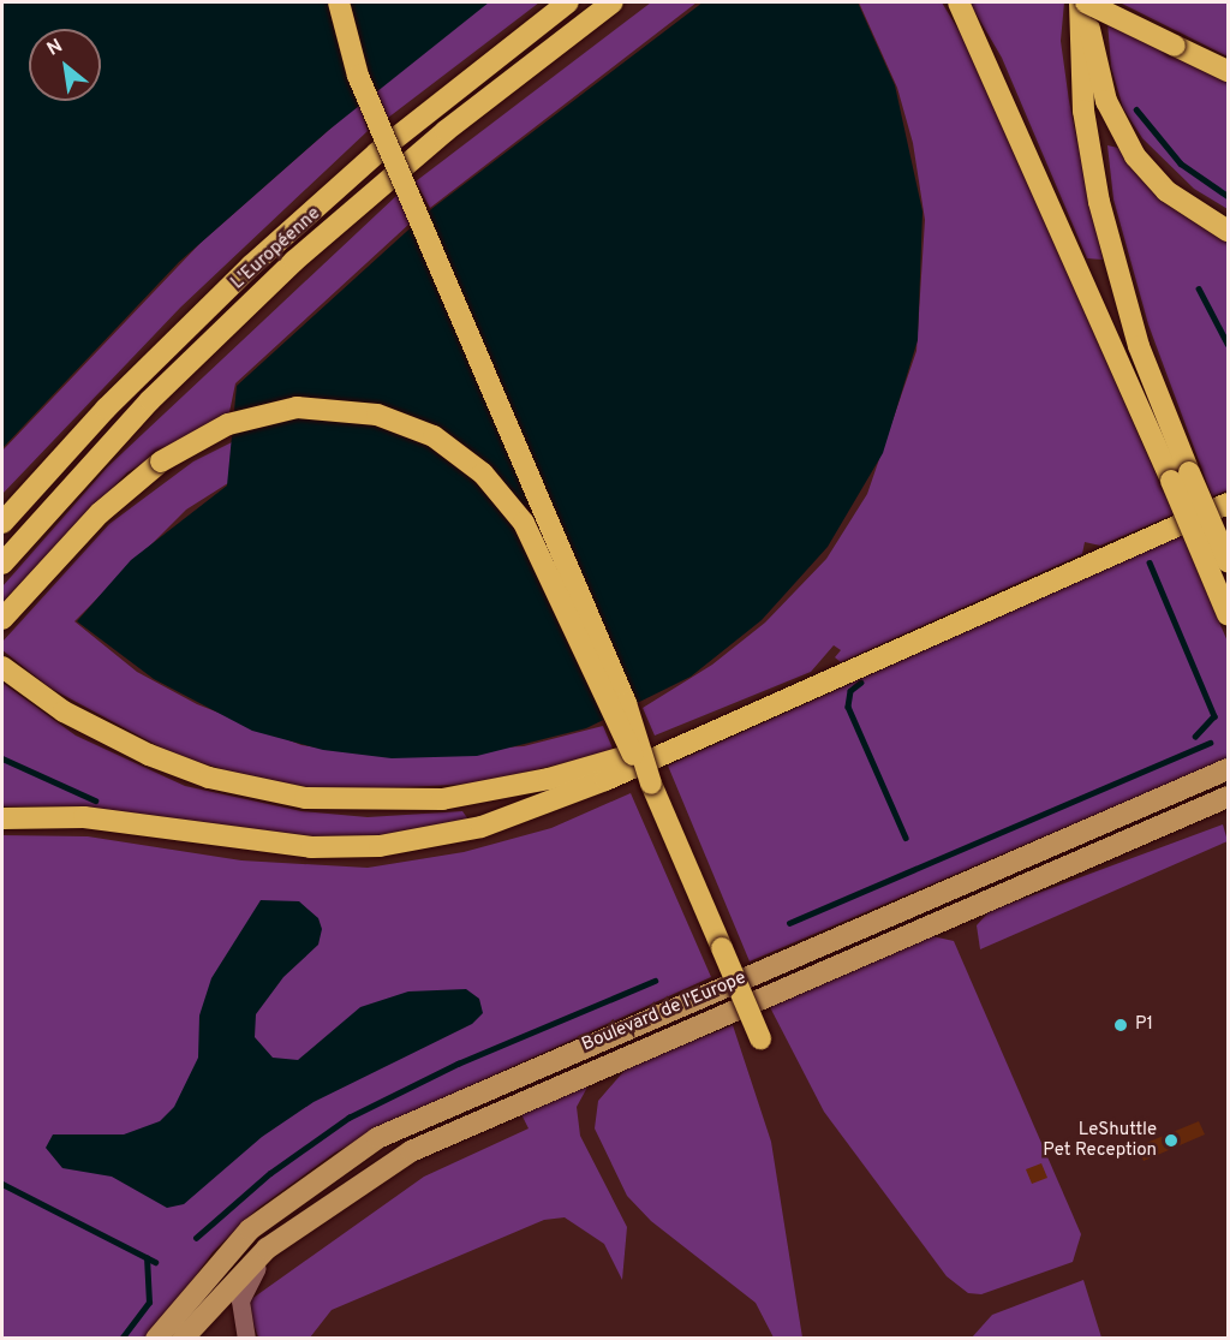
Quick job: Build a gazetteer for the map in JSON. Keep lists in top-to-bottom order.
{
  "streets": {
    "highway": ["L'Européenne"],
    "main road": ["Boulevard de l'Europe"]
  },
  "places": ["P1", "LeShuttle Pet Reception"],
  "north": "top left"
}
